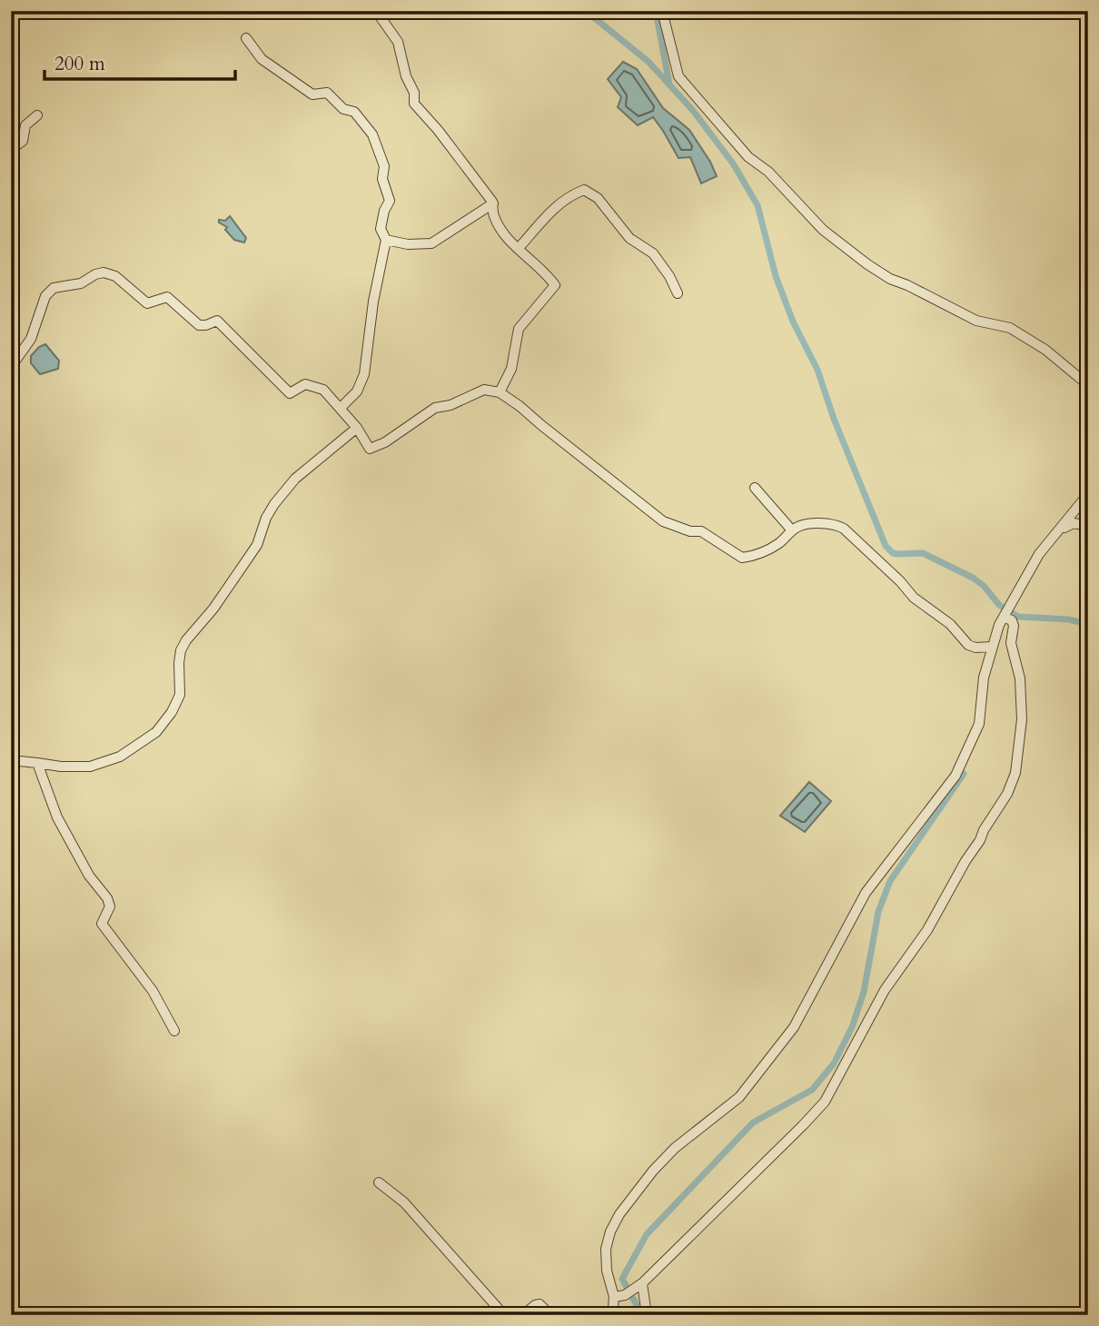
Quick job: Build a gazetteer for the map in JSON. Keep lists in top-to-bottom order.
{
  "scale_bar": "200 m"
}
